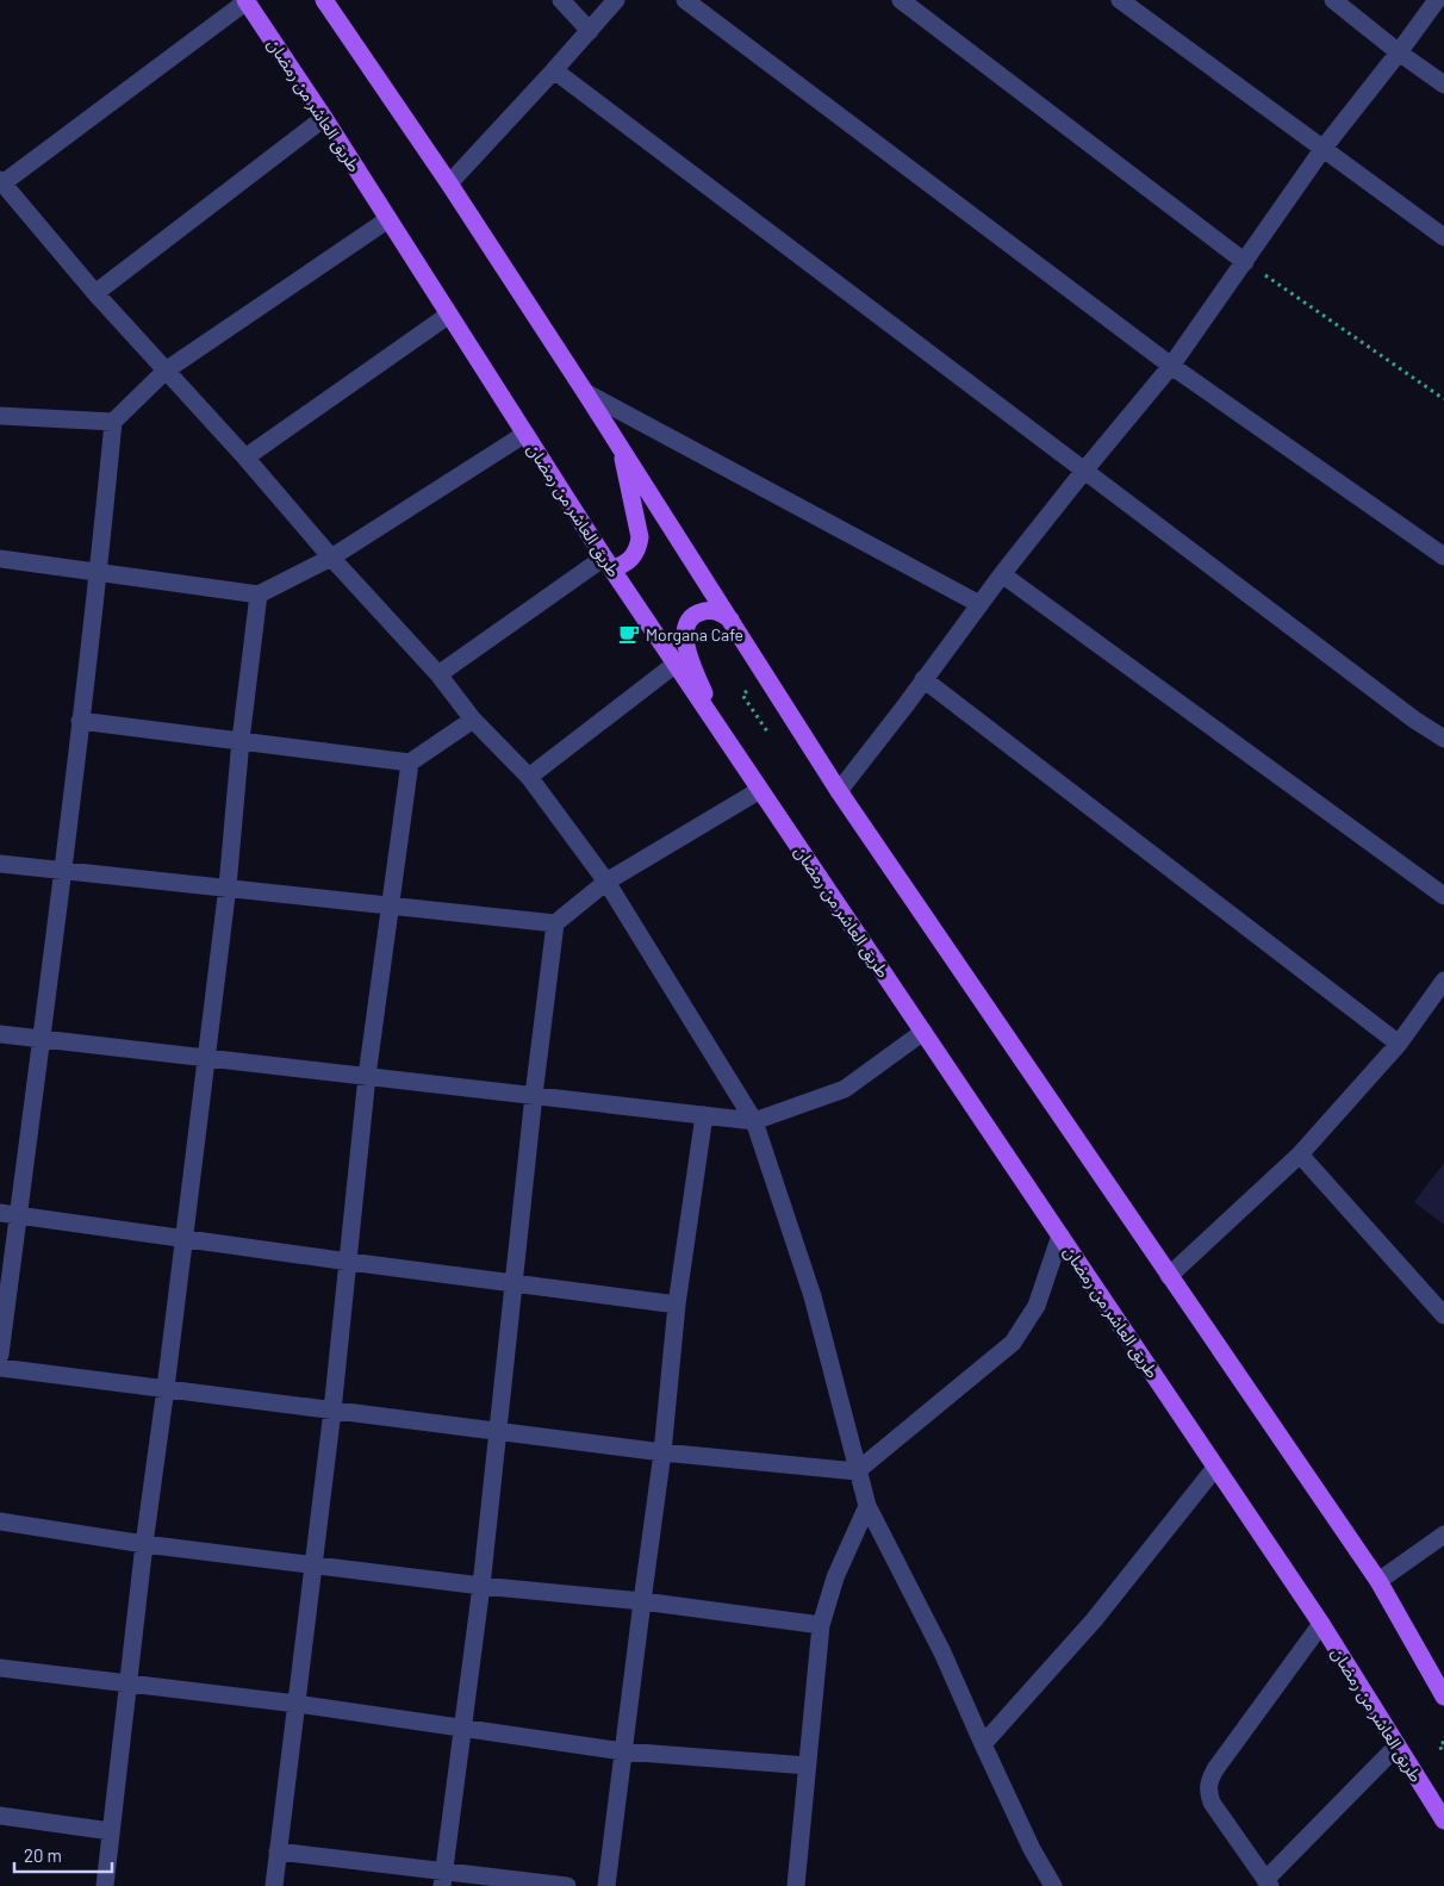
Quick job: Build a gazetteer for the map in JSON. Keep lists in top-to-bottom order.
{
  "streets": {
    "main road": ["طريق العاشر من رمضان"]
  },
  "places": {
    "cafe": ["Morgana Cafe"]
  },
  "scale_bar": "20 m"
}
